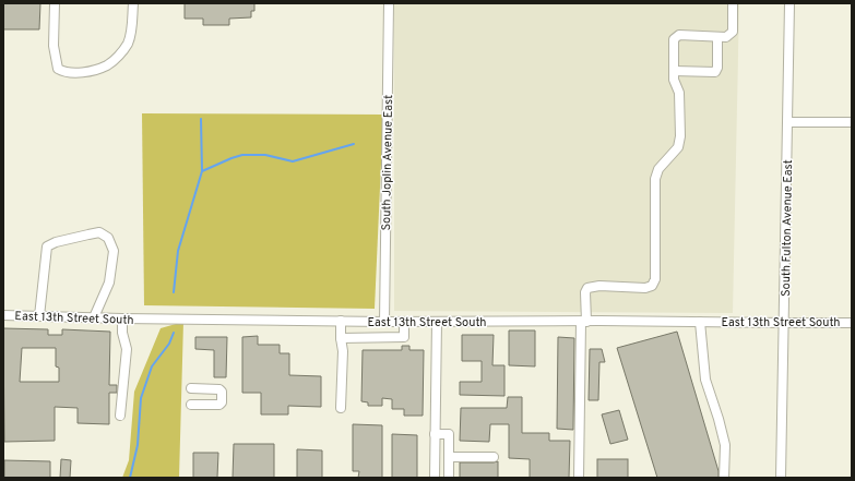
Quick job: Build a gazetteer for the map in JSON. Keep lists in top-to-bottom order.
{
  "streets": {
    "street": ["South Joplin Avenue East", "South Fulton Avenue East", "East 13th Street South"]
  },
  "crossings": [
    ["South Joplin Avenue East", "East 13th Street South"],
    ["South Fulton Avenue East", "East 13th Street South"]
  ]
}
